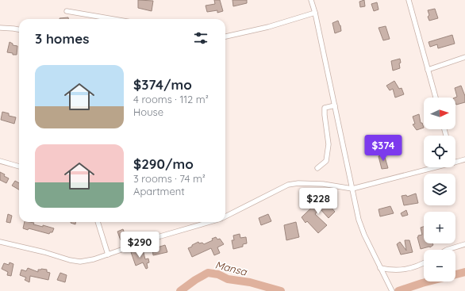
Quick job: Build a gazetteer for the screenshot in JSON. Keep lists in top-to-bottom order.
{
  "water": ["Mansa"],
  "north": "right",
  "page": {
    "heading": "3 homes",
    "list": [
      {
        "name": "$374/mo",
        "note": "4 rooms · 112 m² · House"
      },
      {
        "name": "$290/mo",
        "note": "3 rooms · 74 m² · Apartment"
      }
    ],
    "map_buttons": ["+", "−"],
    "price": ["$374", "$228", "$290"]
  }
}
